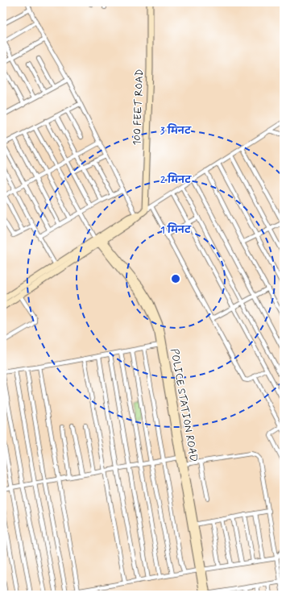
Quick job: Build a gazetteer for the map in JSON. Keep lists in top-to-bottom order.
{
  "streets": {
    "street": ["100 FEET ROAD", "POLICE STATION ROAD"]
  },
  "rings": ["3 मिनट", "2 मिनट", "1 मिनट"]
}
